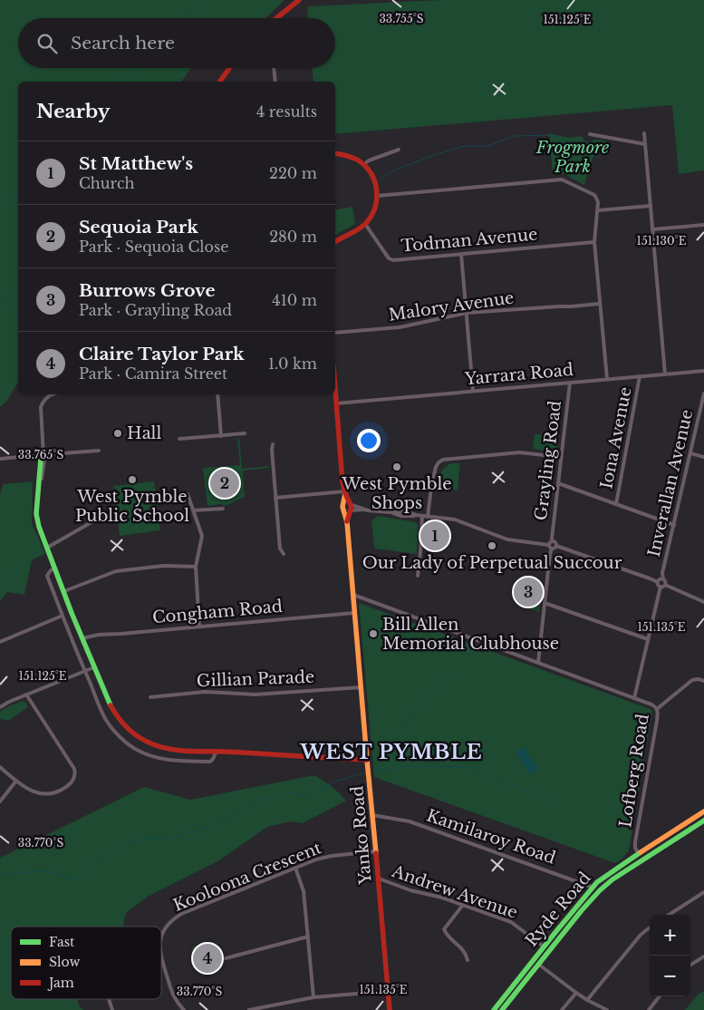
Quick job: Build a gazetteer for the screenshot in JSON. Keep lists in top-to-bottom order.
{
  "streets": {
    "main road": ["Yanko Road", "Ryde Road"],
    "street": [
      "Todman Avenue",
      "Malory Avenue",
      "Yarrara Road",
      "Iona Avenue",
      "Grayling Road",
      "Inverallan Avenue",
      "Congham Road",
      "Gillian Parade",
      "Lofberg Road",
      "Kamilaroy Road",
      "Kooloona Crescent",
      "Andrew Avenue"
    ]
  },
  "crossings": [
    ["Yarrara Road", "Iona Avenue"],
    ["Yarrara Road", "Grayling Road"],
    ["Yarrara Road", "Yanko Road"],
    ["Congham Road", "Yanko Road"],
    ["Gillian Parade", "Yanko Road"],
    ["Lofberg Road", "Yanko Road"],
    ["Lofberg Road", "Ryde Road"],
    ["Yanko Road", "Kamilaroy Road"],
    ["Yanko Road", "Kooloona Crescent"],
    ["Yanko Road", "Andrew Avenue"],
    ["Kamilaroy Road", "Ryde Road"],
    ["Andrew Avenue", "Ryde Road"]
  ],
  "districts": ["WEST PYMBLE"],
  "parks": ["Frogmore Park"],
  "places": [
    "Hall",
    "West Pymble Shops",
    "West Pymble Public School",
    "Our Lady of Perpetual Succour",
    "Bill Allen Memorial Clubhouse"
  ],
  "legend": ["Fast", "Slow", "Jam"],
  "page": {
    "search": "Search here",
    "heading": ["Nearby", "4 results"],
    "list": [
      {
        "mark": "1",
        "name": "St Matthew's",
        "note": "Church",
        "value": "220 m"
      },
      {
        "mark": "2",
        "name": "Sequoia Park",
        "note": "Park · Sequoia Close",
        "value": "280 m"
      },
      {
        "mark": "3",
        "name": "Burrows Grove",
        "note": "Park · Grayling Road",
        "value": "410 m"
      },
      {
        "mark": "4",
        "name": "Claire Taylor Park",
        "note": "Park · Camira Street",
        "value": "1.0 km"
      }
    ],
    "pins": [
      "2",
      "1",
      "3",
      "4"
    ],
    "map_buttons": ["+", "−"]
  },
  "coordinates": [
    "33.755°S",
    "151.125°E",
    "151.130°E",
    "33.765°S",
    "151.135°E",
    "33.770°S"
  ]
}
